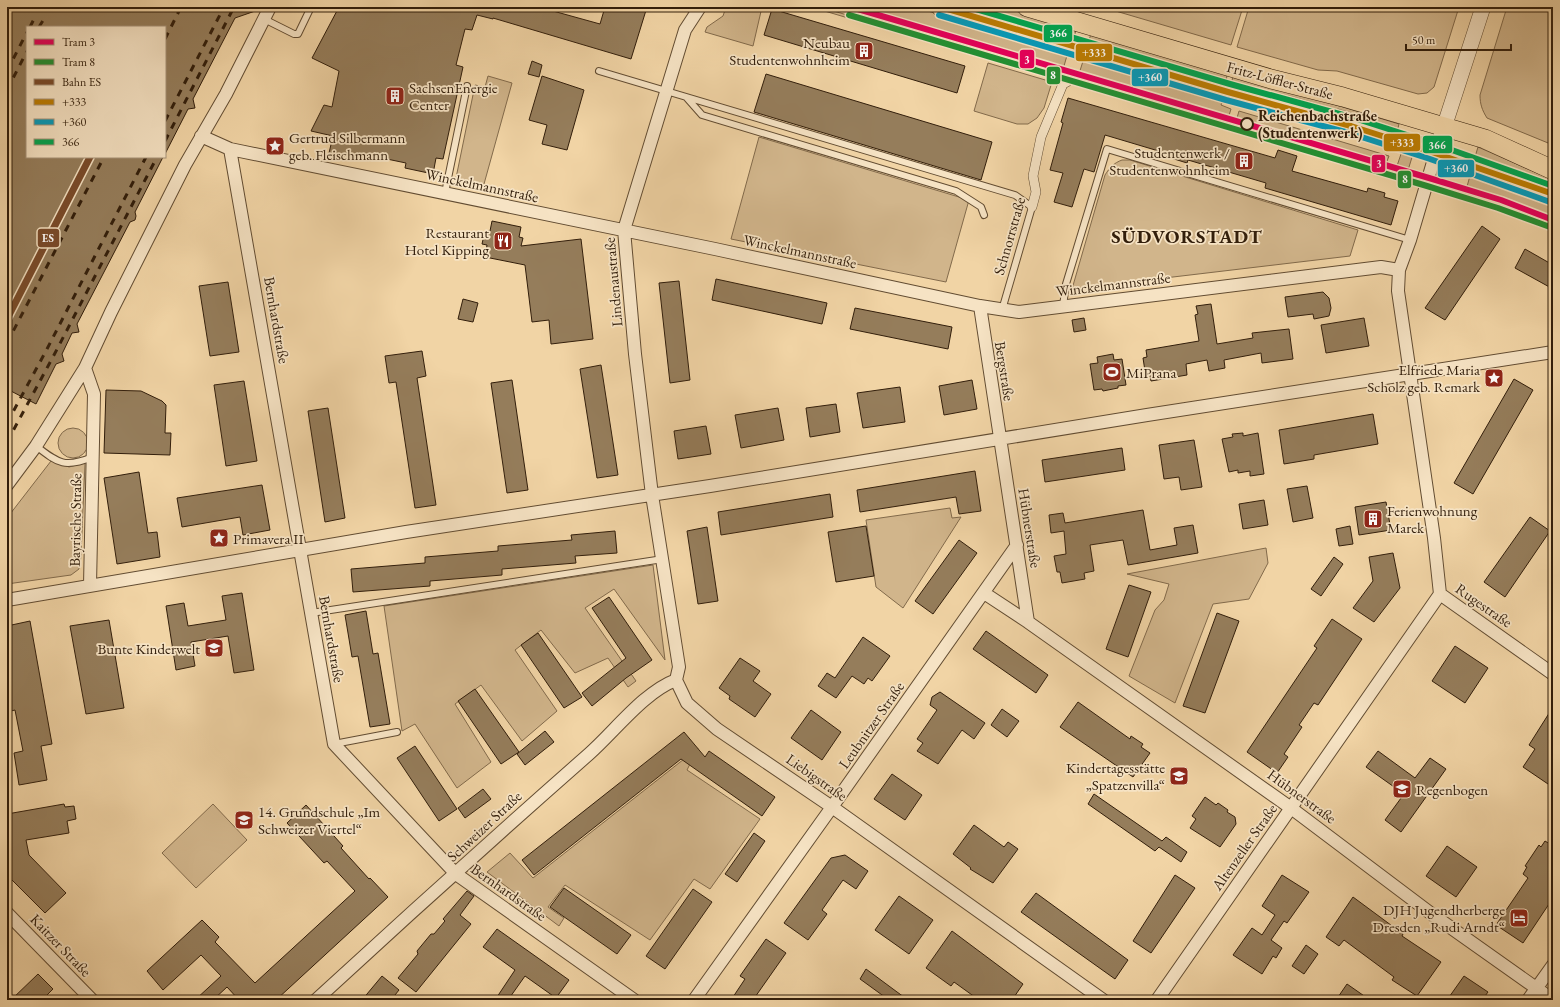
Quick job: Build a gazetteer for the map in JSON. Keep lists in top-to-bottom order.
{
  "streets": {
    "main road": ["Fritz-Löffler-Straße"],
    "street": [
      "Winckelmannstraße",
      "Schnorrstraße",
      "Lindenaustraße",
      "Bernhardstraße",
      "Bergstraße",
      "Bayrische Straße",
      "Hübnerstraße",
      "Rugestraße",
      "Leubnitzer Straße",
      "Liebigstraße",
      "Schweizer Straße",
      "Altenzeller Straße",
      "Kaitzer Straße"
    ]
  },
  "crossings": [
    ["Fritz-Löffler-Straße", "Rugestraße"],
    ["Winckelmannstraße", "Schnorrstraße"],
    ["Winckelmannstraße", "Lindenaustraße"],
    ["Winckelmannstraße", "Bernhardstraße"],
    ["Winckelmannstraße", "Bergstraße"],
    ["Winckelmannstraße", "Rugestraße"],
    ["Bernhardstraße", "Schweizer Straße"],
    ["Bergstraße", "Hübnerstraße"],
    ["Hübnerstraße", "Leubnitzer Straße"],
    ["Hübnerstraße", "Altenzeller Straße"],
    ["Rugestraße", "Altenzeller Straße"],
    ["Leubnitzer Straße", "Liebigstraße"],
    ["Liebigstraße", "Schweizer Straße"]
  ],
  "districts": ["SÜDVORSTADT"],
  "places": {
    "building": [
      "Neubau Studentenwohnheim",
      "SachsenEnergie Center",
      "Studentenwerk / Studentenwohnheim",
      "Ferienwohnung Marek"
    ],
    "other": ["Reichenbachstraße (Studentenwerk)"],
    "place": ["Gertrud Silbermann geb. Fleischmann", "Elfriede Maria Scholz geb. Remark", "Primavera II"],
    "restaurant": ["Restaurant Hotel Kipping"],
    "sports": ["MiPrana"],
    "school or university": [
      "Bunte Kinderwelt",
      "Kindertagesstätte „Spatzenvilla“",
      "Regenbogen",
      "14. Grundschule „Im Schweizer Viertel“"
    ],
    "hotel": ["DJH Jugendherberge Dresden „Rudi Arndt“"]
  },
  "lines": [
    "tram line 3",
    "transit line +333",
    "transit line 366",
    "tram line 8",
    "transit line +360",
    "rail line ES"
  ],
  "legend": [
    "Tram 3",
    "Tram 8",
    "Bahn ES",
    "+333",
    "+360",
    "366"
  ],
  "scale_bar": "50 m"
}
